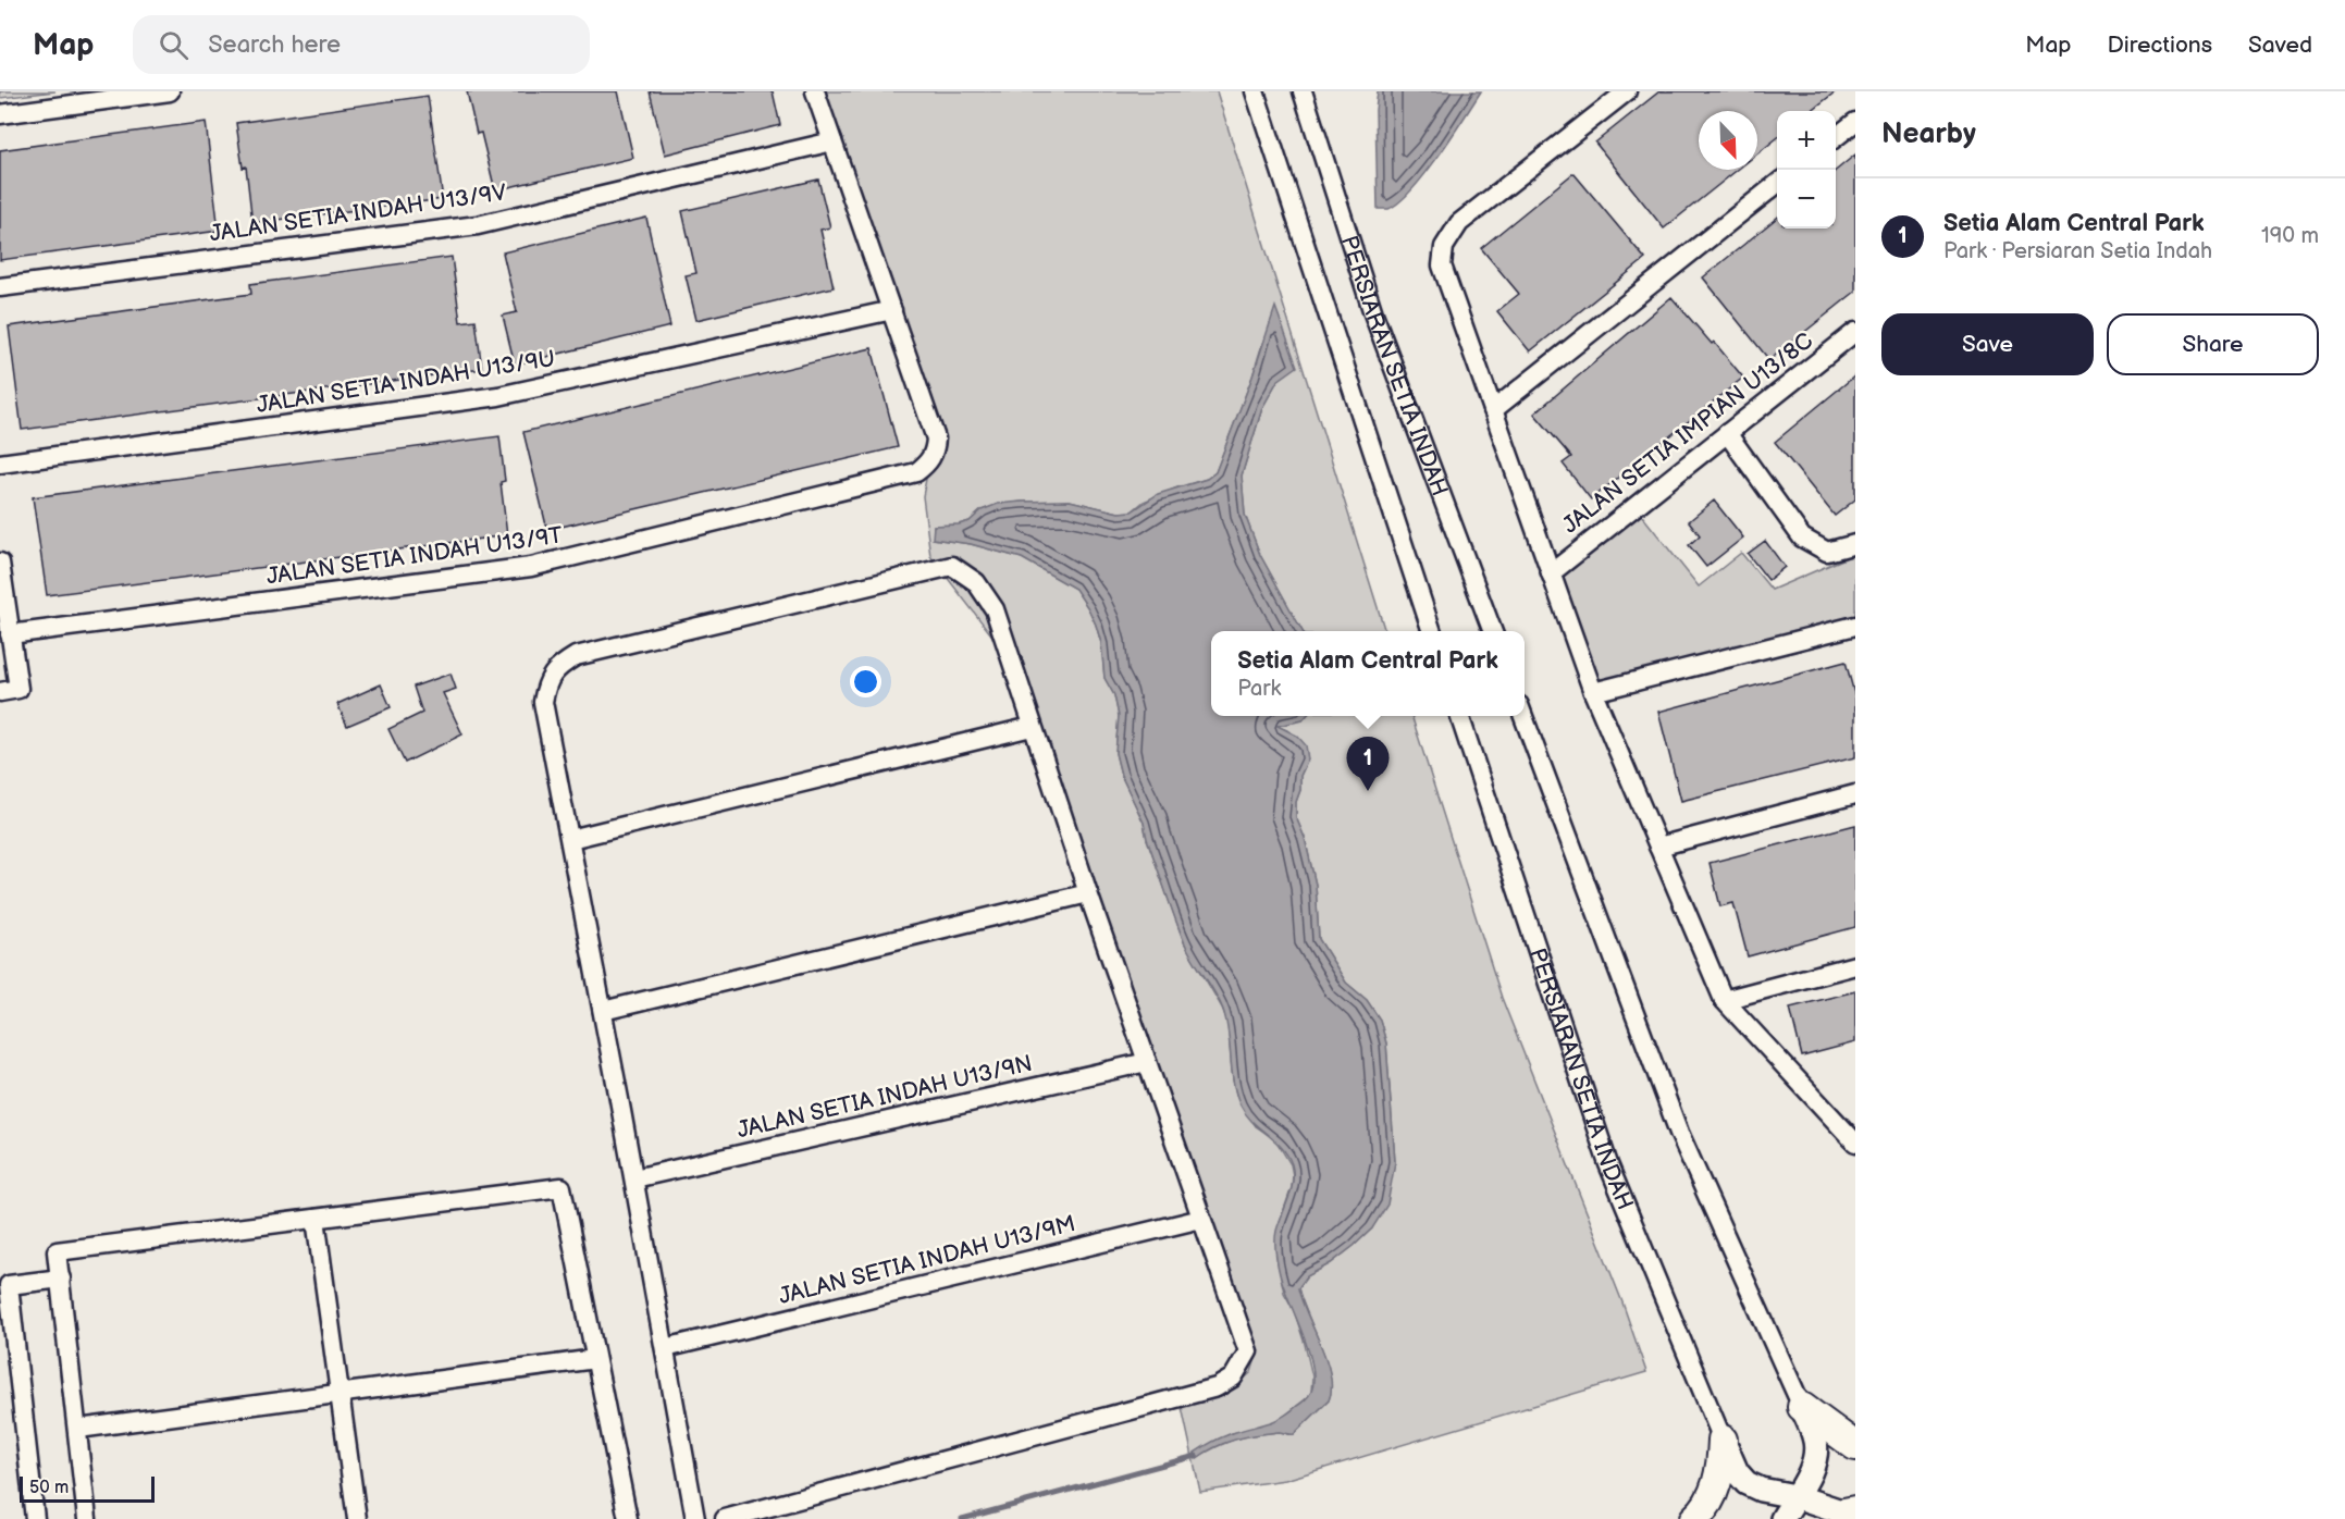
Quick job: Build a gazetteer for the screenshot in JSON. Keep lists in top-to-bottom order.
{
  "streets": {
    "street": [
      "JALAN SETIA INDAH U13/9V",
      "PERSIARAN SETIA INDAH",
      "JALAN SETIA INDAH U13/9U",
      "JALAN SETIA IMPIAN U13/8C",
      "JALAN SETIA INDAH U13/9T",
      "JALAN SETIA INDAH U13/9N",
      "JALAN SETIA INDAH U13/9M"
    ]
  },
  "crossings": [
    ["JALAN SETIA INDAH U13/9V", "JALAN SETIA INDAH U13/9T"],
    ["JALAN SETIA INDAH U13/9U", "JALAN SETIA INDAH U13/9T"]
  ],
  "scale_bar": "50 m",
  "north": "bottom right",
  "page": {
    "header": "Map",
    "search": "Search here",
    "nav": ["Map", "Directions", "Saved"],
    "heading": "Nearby",
    "map_buttons": ["+", "−"],
    "list": [
      {
        "mark": "1",
        "name": "Setia Alam Central Park",
        "note": "Park · Persiaran Setia Indah",
        "value": "190 m"
      }
    ],
    "buttons": ["Save", "Share"],
    "popup": ["Setia Alam Central Park", "Park"],
    "pins": "1",
    "scale": "50 m"
  }
}
